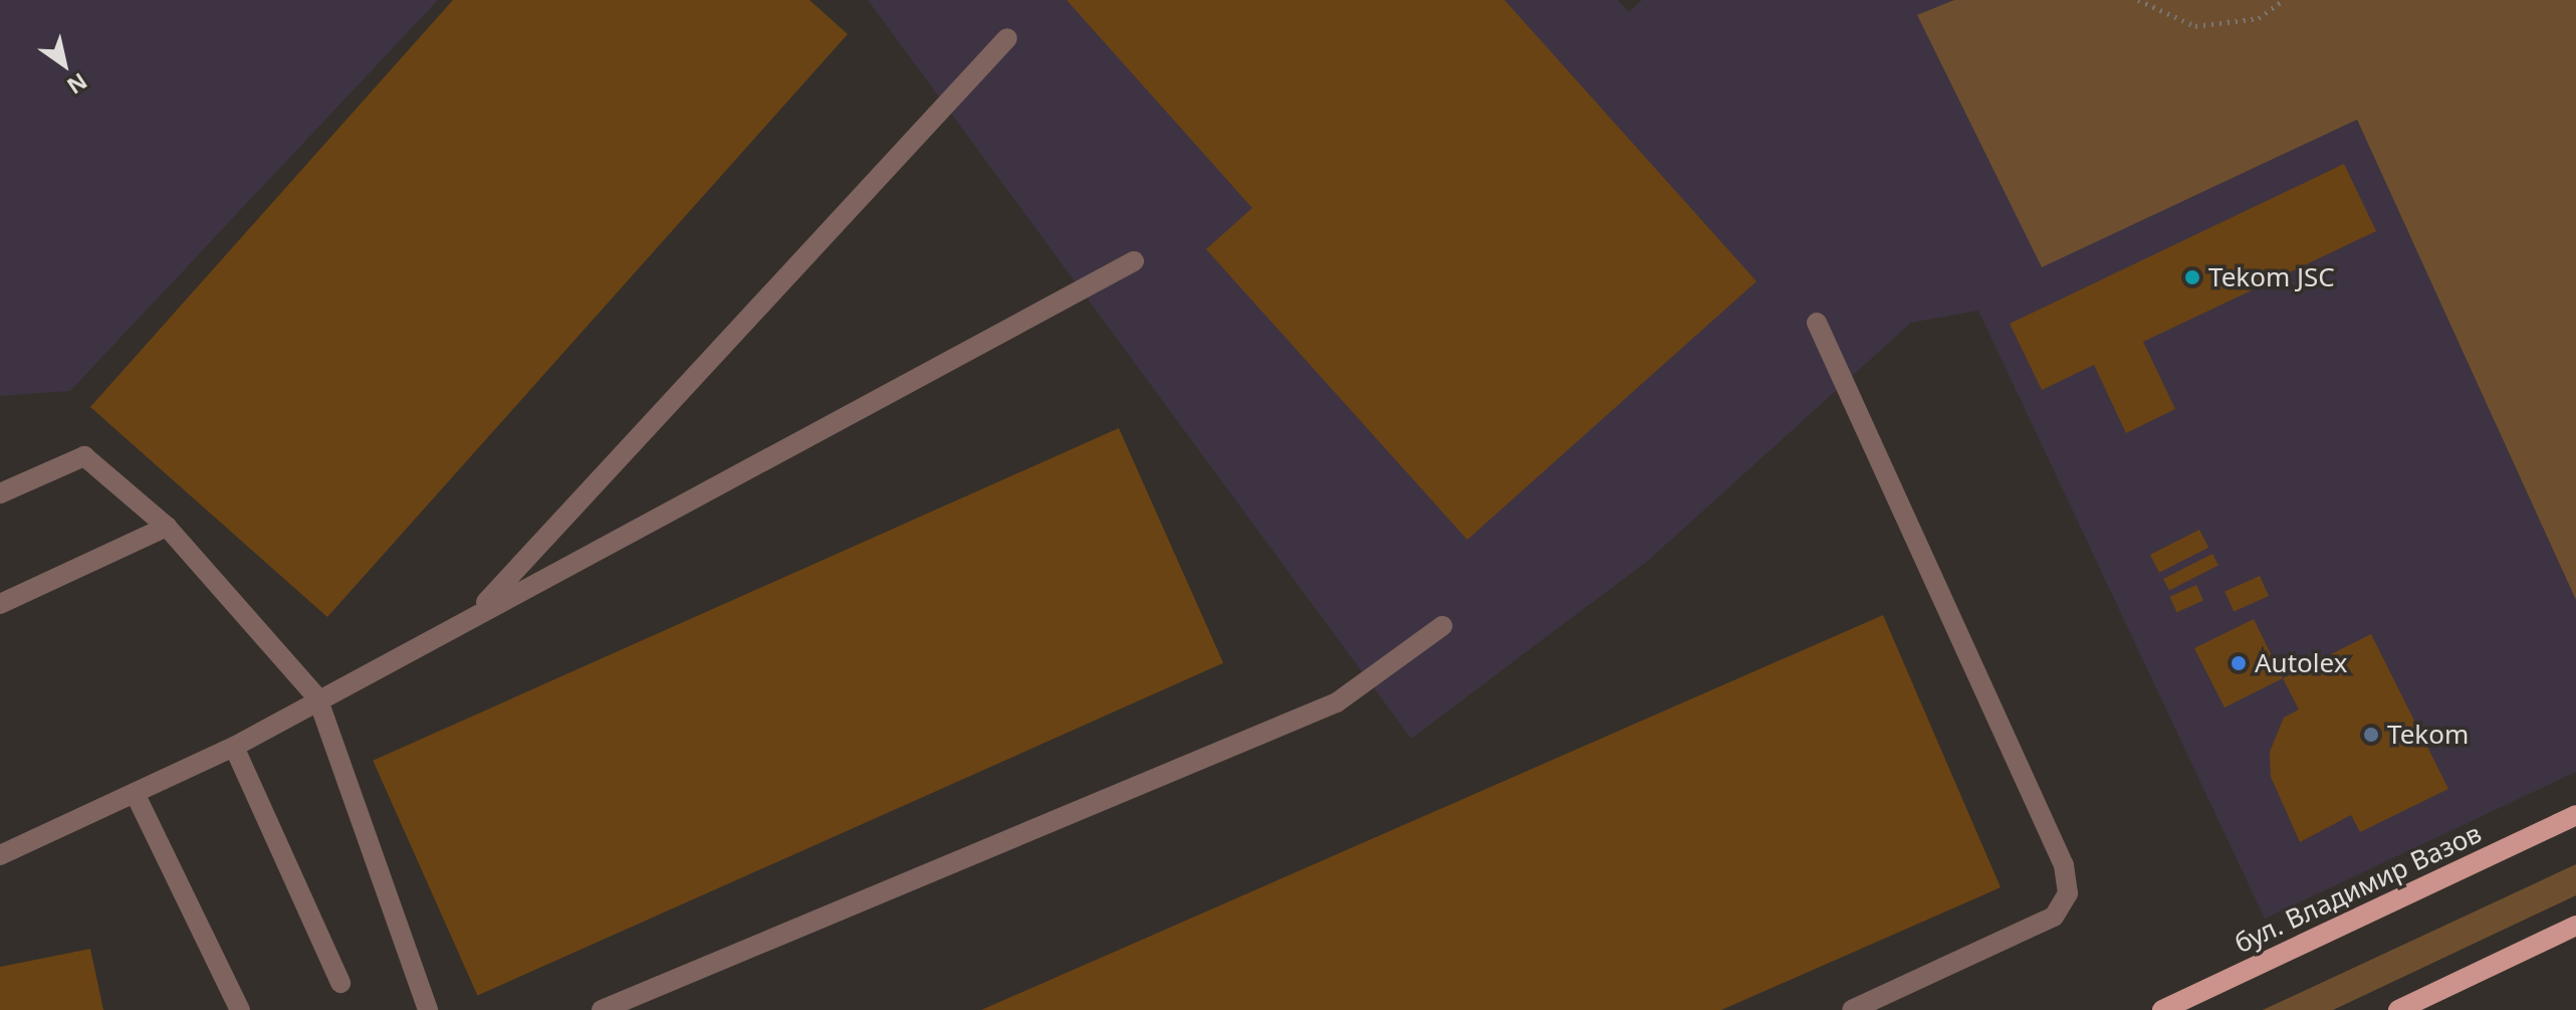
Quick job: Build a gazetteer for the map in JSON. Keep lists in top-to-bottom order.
{
  "streets": {
    "main road": ["бул. Владимир Вазов"]
  },
  "places": ["Tekom JSC", "Autolex", "Tekom"],
  "north": "bottom right"
}
